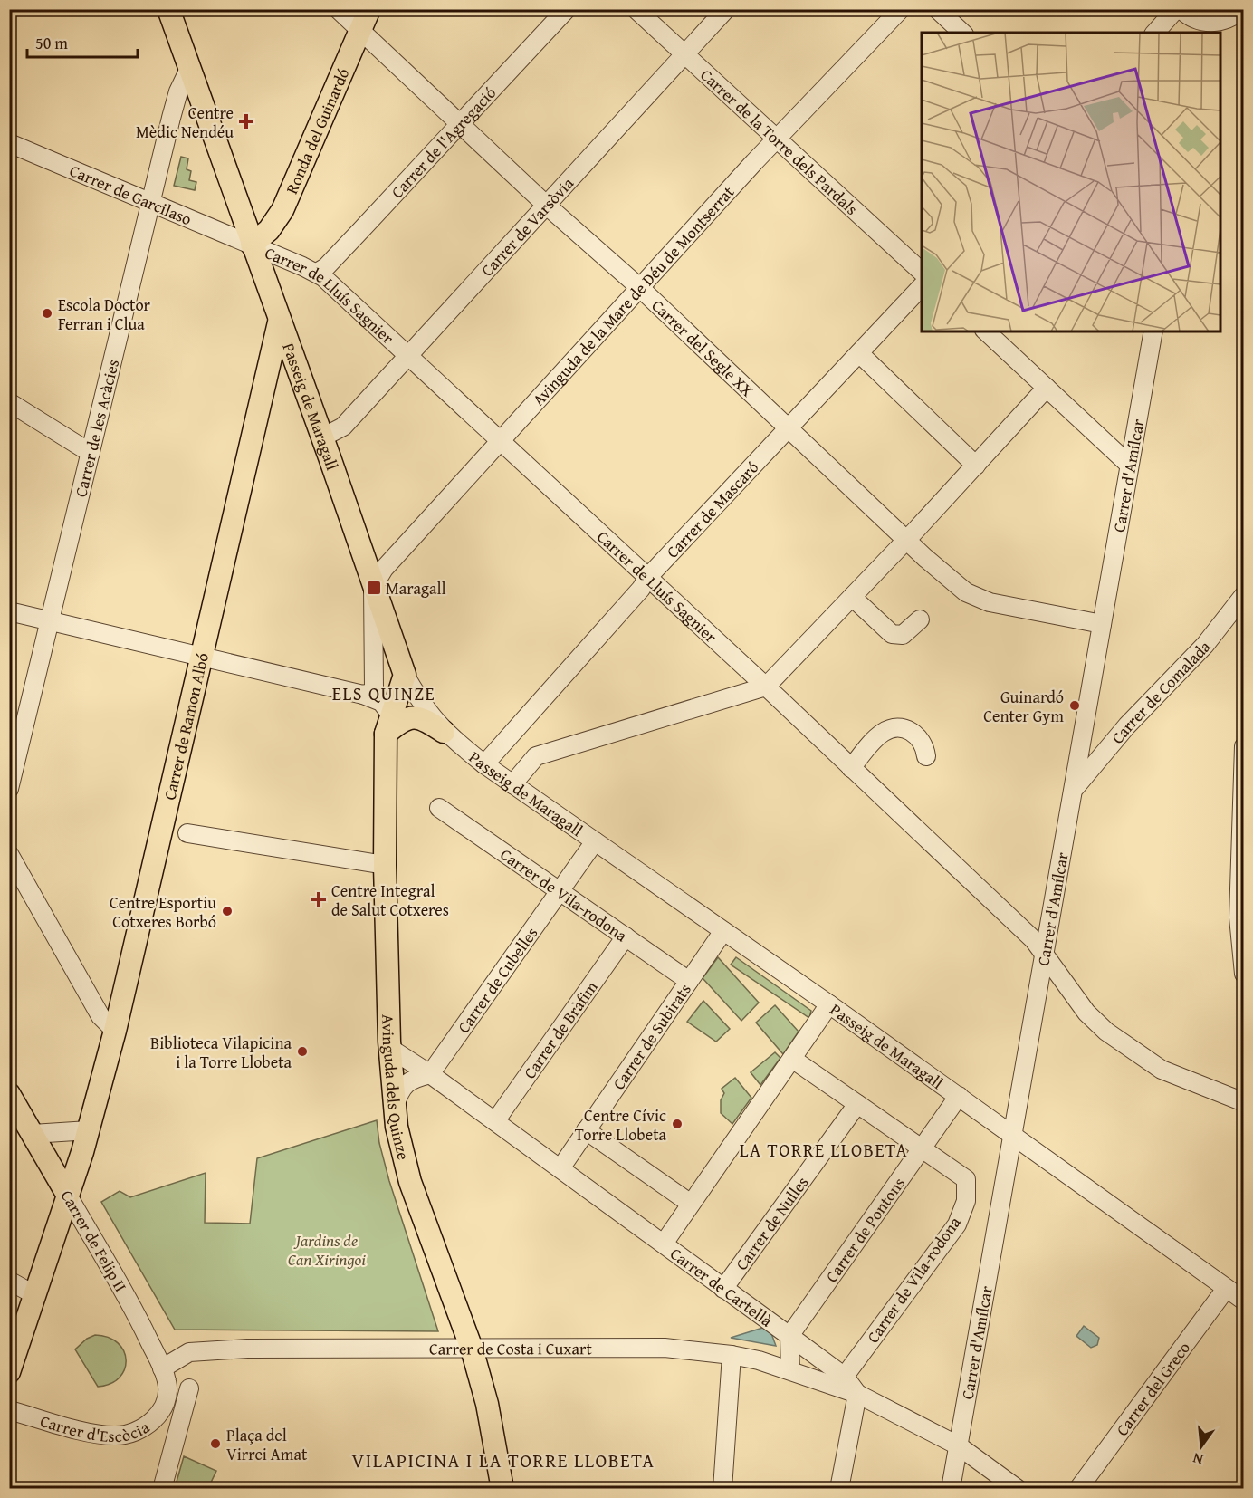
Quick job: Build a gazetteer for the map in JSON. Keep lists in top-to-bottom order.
{
  "streets": {
    "main road": [
      "Ronda del Guinardó",
      "Passeig de Maragall",
      "Carrer de Ramon Albó",
      "Avinguda dels Quinze",
      "Carrer de Felip II"
    ],
    "street": [
      "Carrer de l'Agregació",
      "Carrer de la Torre dels Pardals",
      "Carrer de Garcilaso",
      "Carrer de Varsòvia",
      "Avinguda de la Mare de Déu de Montserrat",
      "Carrer de Lluís Sagnier",
      "Carrer del Segle XX",
      "Carrer de les Acàcies",
      "Carrer d'Amílcar",
      "Carrer de Mascaró",
      "Carrer de Comalada",
      "Carrer de Vila-rodona",
      "Carrer de Cubelles",
      "Carrer de Bràfim",
      "Carrer de Subirats",
      "Carrer de Nulles",
      "Carrer de Pontons",
      "Carrer de Cartellà",
      "Carrer de Costa i Cuxart",
      "Carrer del Greco",
      "Carrer d'Escòcia"
    ]
  },
  "crossings": [
    ["Ronda del Guinardó", "Carrer de Garcilaso"],
    ["Ronda del Guinardó", "Carrer de Lluís Sagnier"],
    ["Ronda del Guinardó", "Carrer del Segle XX"],
    ["Ronda del Guinardó", "Passeig de Maragall"],
    ["Carrer de l'Agregació", "Carrer de Lluís Sagnier"],
    ["Carrer de l'Agregació", "Carrer del Segle XX"],
    ["Carrer de la Torre dels Pardals", "Carrer de Varsòvia"],
    ["Carrer de la Torre dels Pardals", "Avinguda de la Mare de Déu de Montserrat"],
    ["Carrer de Garcilaso", "Carrer de Lluís Sagnier"],
    ["Carrer de Garcilaso", "Passeig de Maragall"],
    ["Carrer de Garcilaso", "Carrer de les Acàcies"],
    ["Carrer de Varsòvia", "Carrer de Lluís Sagnier"],
    ["Carrer de Varsòvia", "Carrer del Segle XX"],
    ["Carrer de Varsòvia", "Passeig de Maragall"],
    ["Avinguda de la Mare de Déu de Montserrat", "Carrer de Lluís Sagnier"],
    ["Avinguda de la Mare de Déu de Montserrat", "Carrer del Segle XX"],
    ["Avinguda de la Mare de Déu de Montserrat", "Passeig de Maragall"],
    ["Carrer de Lluís Sagnier", "Passeig de Maragall"],
    ["Carrer de Lluís Sagnier", "Carrer d'Amílcar"],
    ["Carrer de Lluís Sagnier", "Carrer de Mascaró"],
    ["Carrer del Segle XX", "Carrer d'Amílcar"],
    ["Carrer del Segle XX", "Carrer de Mascaró"],
    ["Passeig de Maragall", "Carrer de les Acàcies"],
    ["Passeig de Maragall", "Carrer d'Amílcar"],
    ["Passeig de Maragall", "Carrer de Mascaró"],
    ["Passeig de Maragall", "Carrer de Ramon Albó"],
    ["Passeig de Maragall", "Carrer de Cubelles"],
    ["Passeig de Maragall", "Carrer de Subirats"],
    ["Passeig de Maragall", "Avinguda dels Quinze"],
    ["Passeig de Maragall", "Carrer de Pontons"],
    ["Passeig de Maragall", "Carrer del Greco"],
    ["Carrer d'Amílcar", "Carrer de Comalada"],
    ["Carrer de Ramon Albó", "Carrer de Felip II"],
    ["Carrer de Vila-rodona", "Carrer de Cubelles"],
    ["Carrer de Vila-rodona", "Carrer de Bràfim"],
    ["Carrer de Vila-rodona", "Carrer de Subirats"],
    ["Carrer de Vila-rodona", "Carrer de Nulles"],
    ["Carrer de Vila-rodona", "Carrer de Pontons"],
    ["Carrer de Vila-rodona", "Carrer de Cartellà"],
    ["Carrer de Vila-rodona", "Carrer de Costa i Cuxart"],
    ["Carrer de Cubelles", "Carrer de Cartellà"],
    ["Carrer de Bràfim", "Carrer de Cartellà"],
    ["Carrer de Subirats", "Carrer de Cartellà"],
    ["Avinguda dels Quinze", "Carrer de Cartellà"],
    ["Avinguda dels Quinze", "Carrer de Costa i Cuxart"],
    ["Carrer de Nulles", "Carrer de Cartellà"],
    ["Carrer de Pontons", "Carrer de Cartellà"],
    ["Carrer de Felip II", "Carrer de Costa i Cuxart"],
    ["Carrer de Felip II", "Carrer d'Escòcia"],
    ["Carrer de Cartellà", "Carrer de Costa i Cuxart"],
    ["Carrer de Costa i Cuxart", "Carrer d'Escòcia"]
  ],
  "districts": ["ELS QUINZE", "LA TORRE LLOBETA", "VILAPICINA I LA TORRE LLOBETA"],
  "parks": ["Jardins de Can Xiringoi"],
  "places": {
    "health": ["Centre Mèdic Nendéu", "Centre Integral de Salut Cotxeres"],
    "other": [
      "Escola Doctor Ferran i Clua",
      "Guinardó Center Gym",
      "Centre Esportiu Cotxeres Borbó",
      "Biblioteca Vilapicina i la Torre Llobeta",
      "Centre Cívic Torre Llobeta",
      "Plaça del Virrei Amat"
    ],
    "transit": ["Maragall"]
  },
  "scale_bar": "50 m",
  "north": "bottom"
}
